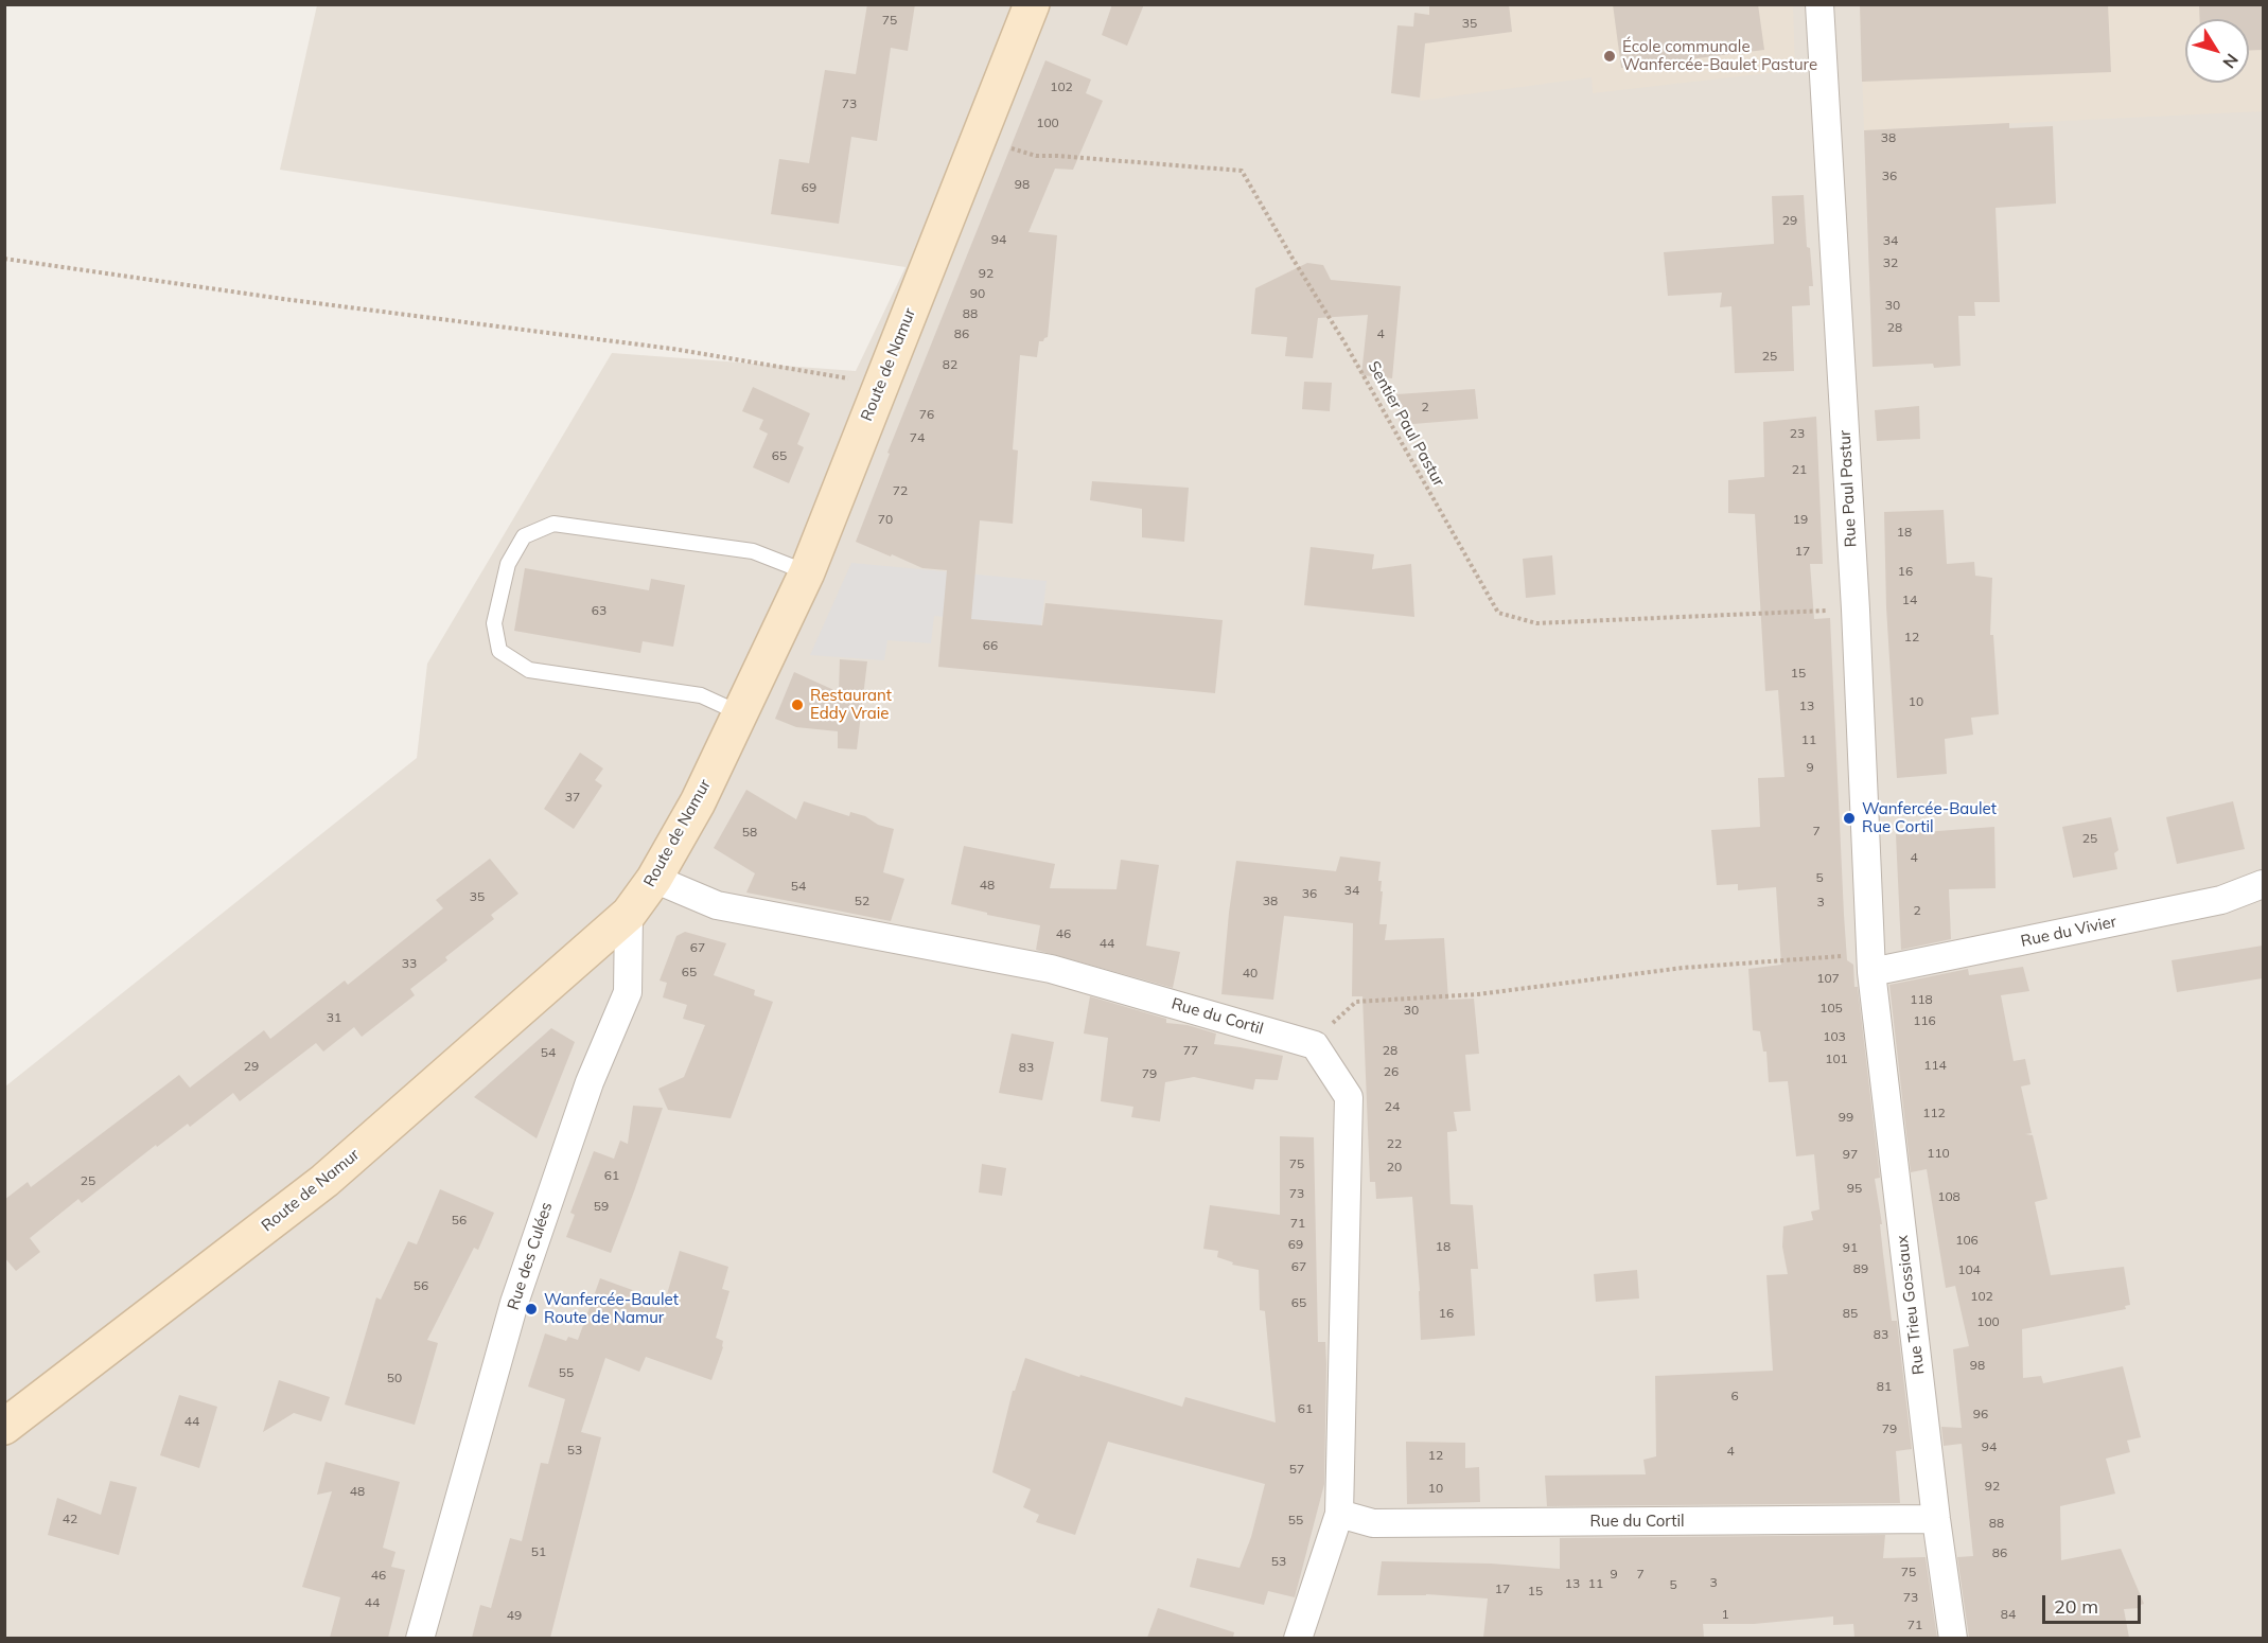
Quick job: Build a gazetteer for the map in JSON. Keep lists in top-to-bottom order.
{
  "streets": {
    "main road": ["Route de Namur"],
    "street": [
      "Rue Paul Pastur",
      "Rue du Vivier",
      "Rue du Cortil",
      "Rue des Culées",
      "Rue Trieu Gossiaux"
    ],
    "path": ["Sentier Paul Pastur"]
  },
  "crossings": [
    ["Route de Namur", "Sentier Paul Pastur"],
    ["Route de Namur", "Rue du Cortil"],
    ["Route de Namur", "Rue des Culées"],
    ["Sentier Paul Pastur", "Rue Paul Pastur"],
    ["Rue Paul Pastur", "Rue du Vivier"],
    ["Rue Paul Pastur", "Rue Trieu Gossiaux"],
    ["Rue du Vivier", "Rue Trieu Gossiaux"],
    ["Rue du Cortil", "Rue Trieu Gossiaux"]
  ],
  "places": [
    "École communale Wanfercée-Baulet Pasture",
    "Restaurant Eddy Vraie",
    "Wanfercée-Baulet Rue Cortil",
    "Wanfercée-Baulet Route de Namur"
  ],
  "house_numbers": [
    "75",
    "35",
    "102",
    "73",
    "100",
    "38",
    "36",
    "98",
    "69",
    "29",
    "94",
    "34",
    "32",
    "92",
    "90",
    "30",
    "88",
    "28",
    "86",
    "4",
    "25",
    "82",
    "2",
    "76",
    "23",
    "74",
    "65",
    "21",
    "72",
    "70",
    "19",
    "18",
    "17",
    "16",
    "14",
    "63",
    "12",
    "66",
    "15",
    "10",
    "13",
    "11",
    "9",
    "37",
    "7",
    "58",
    "25",
    "4",
    "5",
    "48",
    "54",
    "34",
    "36",
    "35",
    "52",
    "38",
    "3",
    "2",
    "46",
    "44",
    "67",
    "33",
    "65",
    "40",
    "107",
    "118",
    "105",
    "30",
    "31",
    "116",
    "103",
    "77",
    "28",
    "54",
    "101",
    "114",
    "29",
    "83",
    "26",
    "79",
    "24",
    "112",
    "99",
    "22",
    "110",
    "97",
    "75",
    "20",
    "61",
    "25",
    "95",
    "73",
    "108",
    "59",
    "56",
    "71",
    "106",
    "69",
    "18",
    "91",
    "67",
    "89",
    "104",
    "56",
    "102",
    "65",
    "16",
    "85",
    "100",
    "83",
    "98",
    "55",
    "50",
    "81",
    "6",
    "61",
    "96",
    "44",
    "79",
    "94",
    "53",
    "4",
    "12",
    "57",
    "92",
    "10",
    "48",
    "42",
    "55",
    "88",
    "51",
    "86",
    "53",
    "75",
    "9",
    "7",
    "46",
    "3",
    "13",
    "11",
    "5",
    "17",
    "15",
    "73",
    "44",
    "1",
    "84",
    "49",
    "71"
  ],
  "scale_bar": "20 m",
  "north": "bottom right"
}
